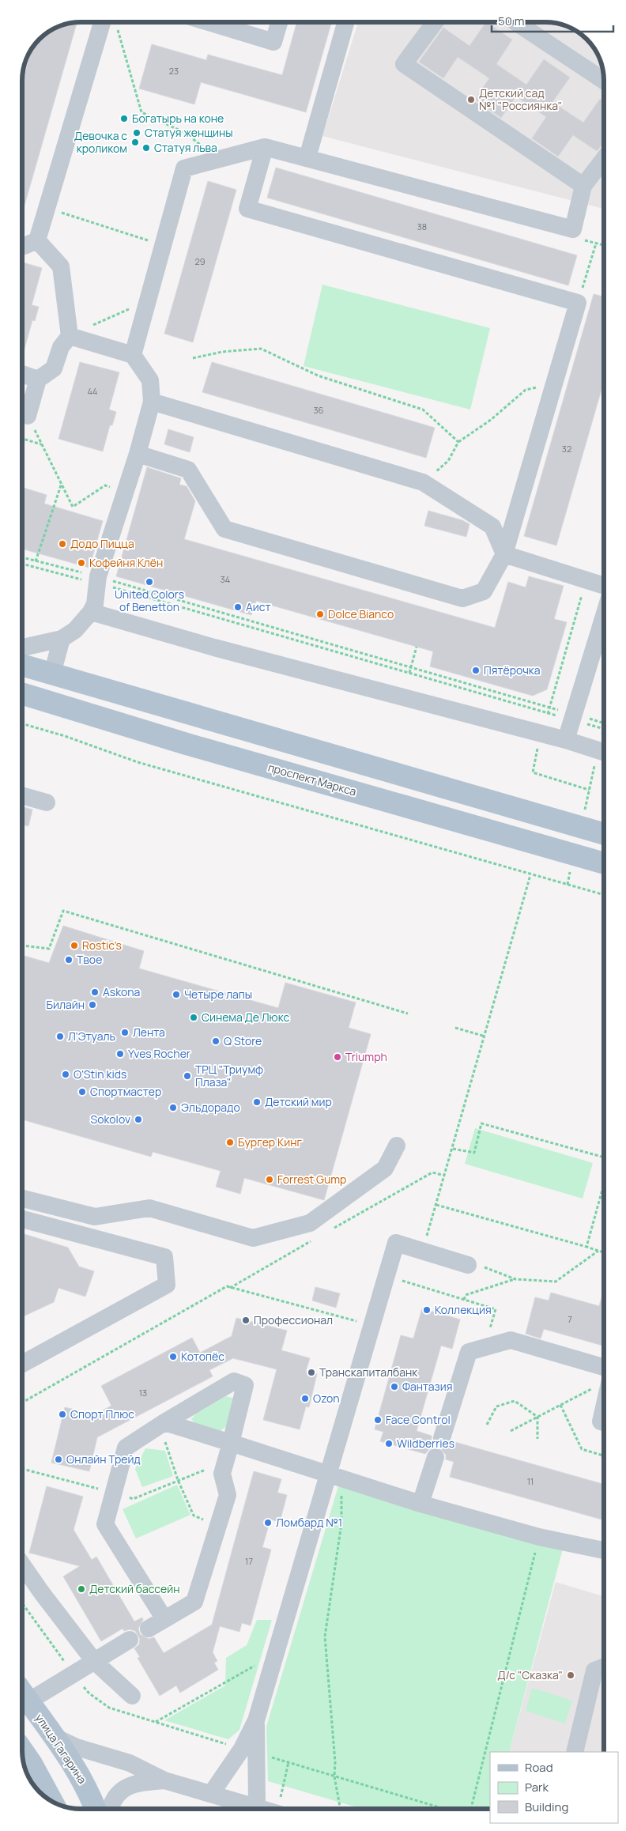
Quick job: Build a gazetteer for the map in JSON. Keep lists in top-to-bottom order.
{
  "streets": {
    "main road": ["проспект Маркса", "улица Гагарина"]
  },
  "places": [
    "Детский сад №1 \"Россиянка\"",
    "Богатырь на коне",
    "Статуя женщины",
    "Девочка с кроликом",
    "Статуя льва",
    "Додо Пицца",
    "Кофейня Клён",
    "United Colors of Benetton",
    "Аист",
    "Dolce Bianco",
    "Пятёрочка",
    "Rostic's",
    "Твое",
    "Askona",
    "Четыре лапы",
    "Билайн",
    "Синема Де Люкс",
    "Лента",
    "Л'Этуаль",
    "Q Store",
    "Yves Rocher",
    "Triumph",
    "O'Stin kids",
    "ТРЦ \"Триумф Плаза\"",
    "Спортмастер",
    "Детский мир",
    "Эльдорадо",
    "Sokolov",
    "Бургер Кинг",
    "Forrest Gump",
    "Коллекция",
    "Профессионал",
    "Котопёс",
    "Транскапиталбанк",
    "Фантазия",
    "Ozon",
    "Спорт Плюс",
    "Face Control",
    "Wildberries",
    "Онлайн Трейд",
    "Ломбард №1",
    "Детский бассейн",
    "Д/с \"Сказка\""
  ],
  "house_numbers": [
    "23",
    "38",
    "29",
    "44",
    "36",
    "32",
    "34",
    "7",
    "13",
    "11",
    "17"
  ],
  "legend": ["Road", "Park", "Building"],
  "scale_bar": "50 m"
}
